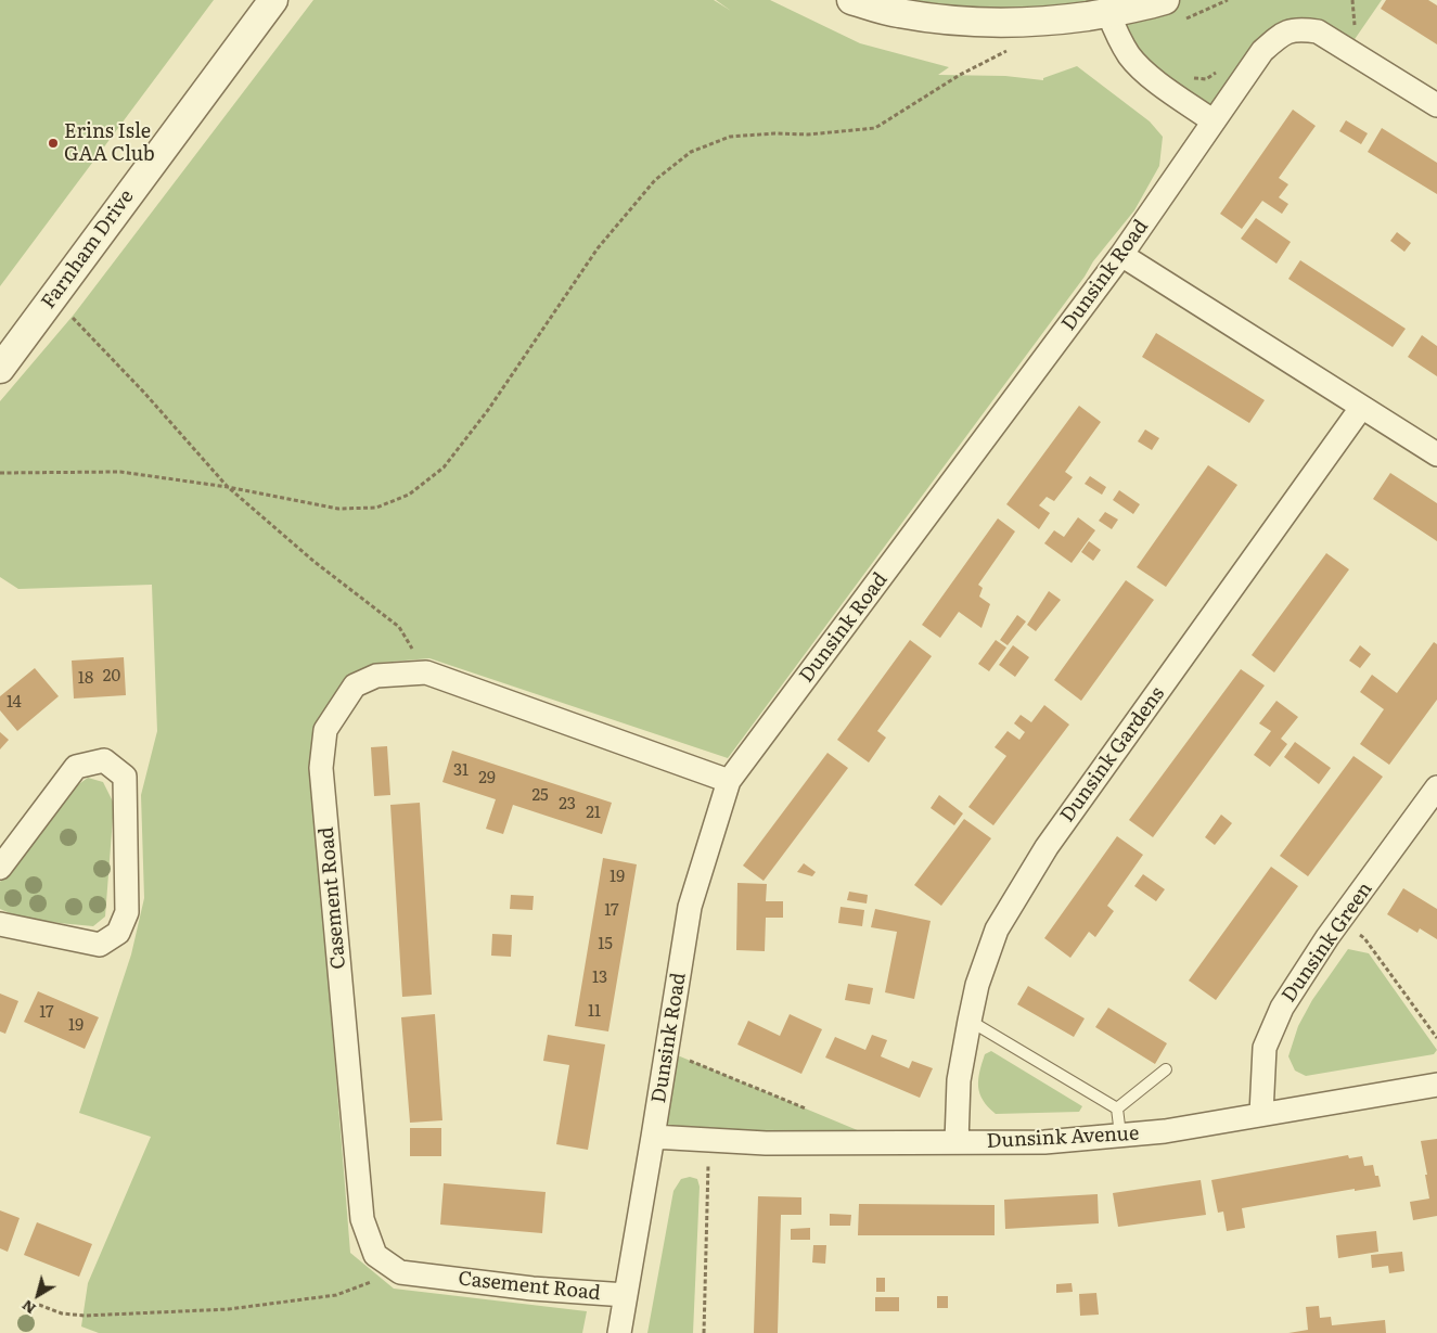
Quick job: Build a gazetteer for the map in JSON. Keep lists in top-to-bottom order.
{
  "streets": {
    "street": [
      "Farnham Drive",
      "Dunsink Road",
      "Dunsink Gardens",
      "Casement Road",
      "Dunsink Green",
      "Dunsink Avenue"
    ]
  },
  "crossings": [
    ["Dunsink Road", "Casement Road"],
    ["Dunsink Road", "Dunsink Avenue"],
    ["Dunsink Gardens", "Dunsink Avenue"],
    ["Dunsink Green", "Dunsink Avenue"]
  ],
  "places": ["Erins Isle GAA Club"],
  "house_numbers": [
    "20",
    "18",
    "14",
    "31",
    "29",
    "25",
    "23",
    "21",
    "19",
    "17",
    "15",
    "13",
    "11",
    "17",
    "19"
  ],
  "north": "bottom left"
}
